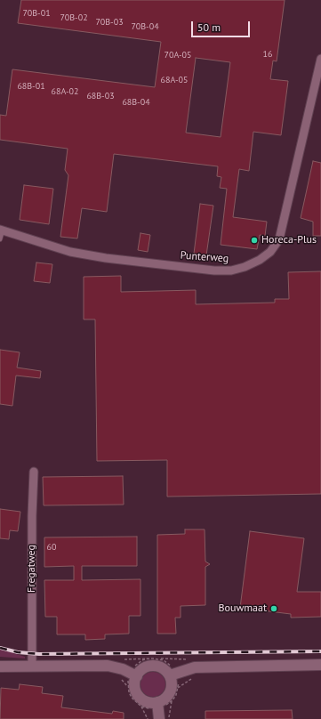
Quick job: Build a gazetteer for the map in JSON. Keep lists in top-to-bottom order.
{
  "streets": {
    "street": ["Punterweg", "Fregatweg"]
  },
  "places": ["Horeca-Plus", "Bouwmaat"],
  "house_numbers": [
    "70B-01",
    "70B-02",
    "70B-03",
    "70B-04",
    "16",
    "70A-05",
    "68A-05",
    "68B-01",
    "68A-02",
    "68B-03",
    "68B-04",
    "60"
  ],
  "scale_bar": "50 m"
}
